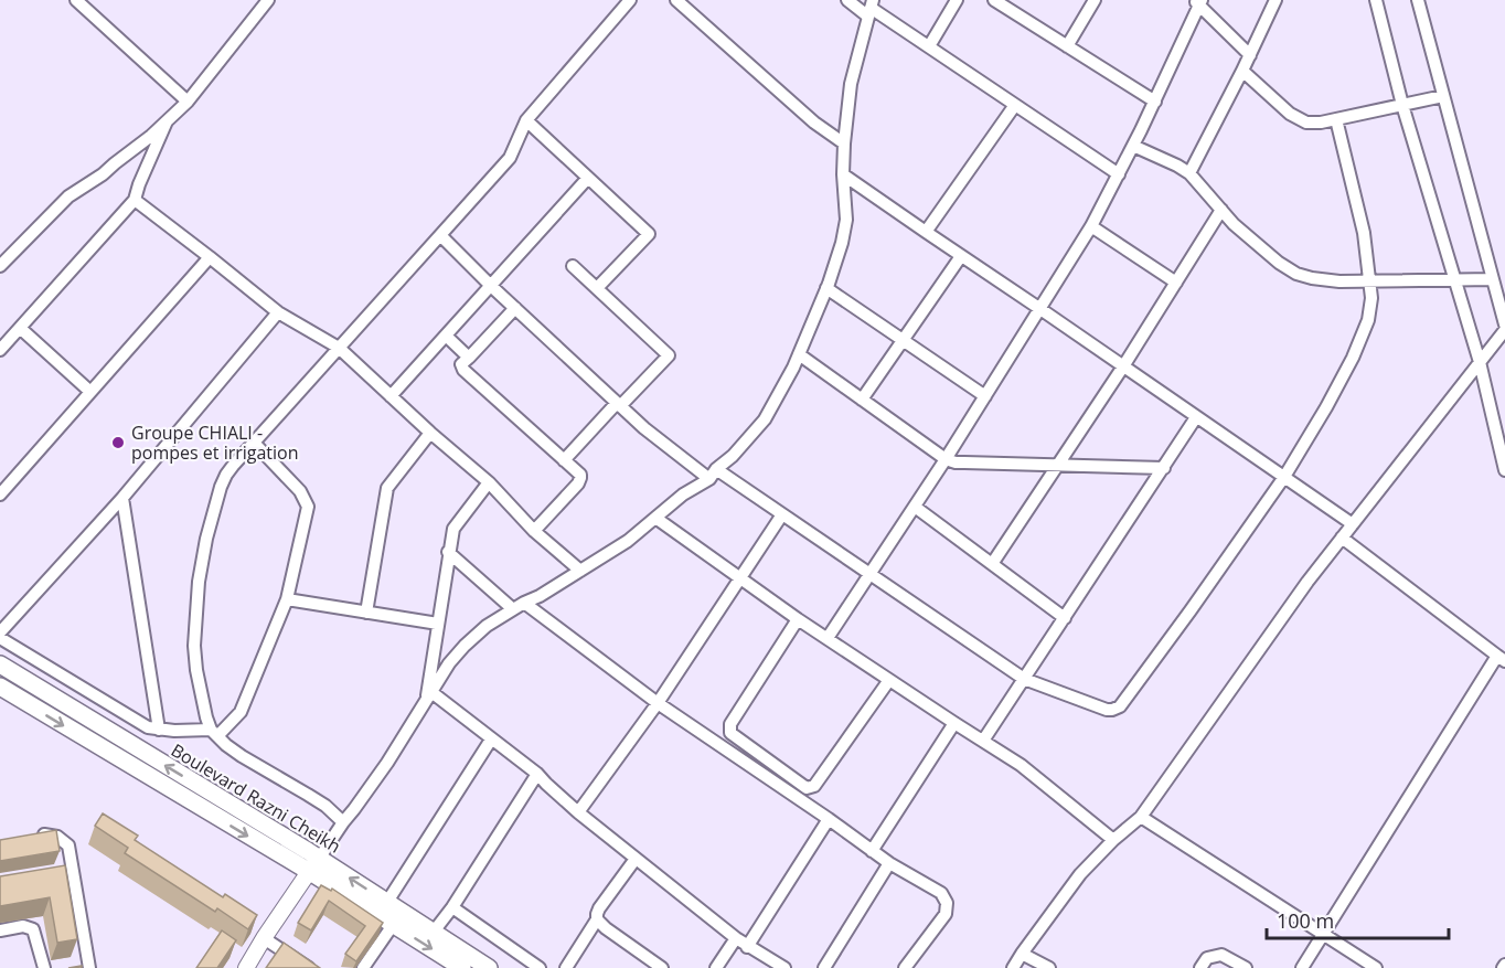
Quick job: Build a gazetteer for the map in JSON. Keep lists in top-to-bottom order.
{
  "streets": {
    "main road": ["Boulevard Razni Cheikh"]
  },
  "places": ["Groupe CHIALI - pompes et irrigation"],
  "scale_bar": "100 m"
}
